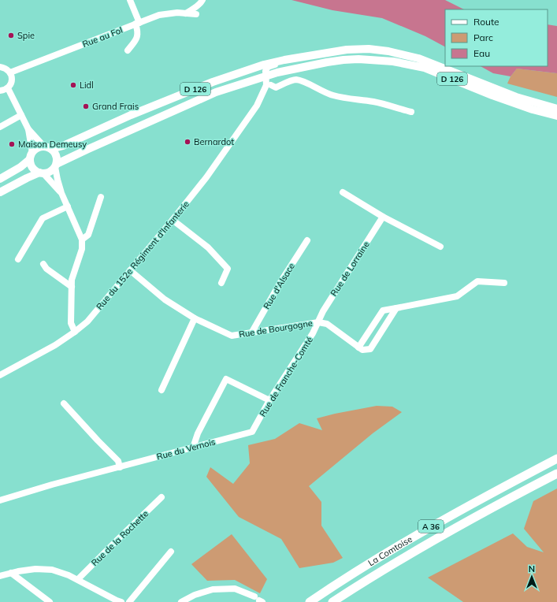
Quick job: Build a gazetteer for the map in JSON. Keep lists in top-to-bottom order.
{
  "streets": {
    "highway": ["A 36", "La Comtoise"],
    "main road": ["D 126"],
    "street": [
      "Rue au Fol",
      "Rue du 152e Régiment d'Infanterie",
      "Rue de Lorraine",
      "Rue d'Alsace",
      "Rue de Bourgogne",
      "Rue de Franche-Comté",
      "Rue du Vernois",
      "Rue de la Rochette"
    ]
  },
  "crossings": [
    ["D 126", "Rue du 152e Régiment d'Infanterie"],
    ["Rue du 152e Régiment d'Infanterie", "Rue de Bourgogne"],
    ["Rue de Lorraine", "Rue de Bourgogne"],
    ["Rue de Lorraine", "Rue de Franche-Comté"],
    ["Rue d'Alsace", "Rue de Bourgogne"],
    ["Rue de Bourgogne", "Rue de Franche-Comté"],
    ["Rue de Franche-Comté", "Rue du Vernois"]
  ],
  "places": [
    "Spie",
    "Lidl",
    "Grand Frais",
    "Bernardot",
    "Maison Demeusy"
  ],
  "legend": ["Route", "Parc", "Eau"],
  "north": "top"
}
